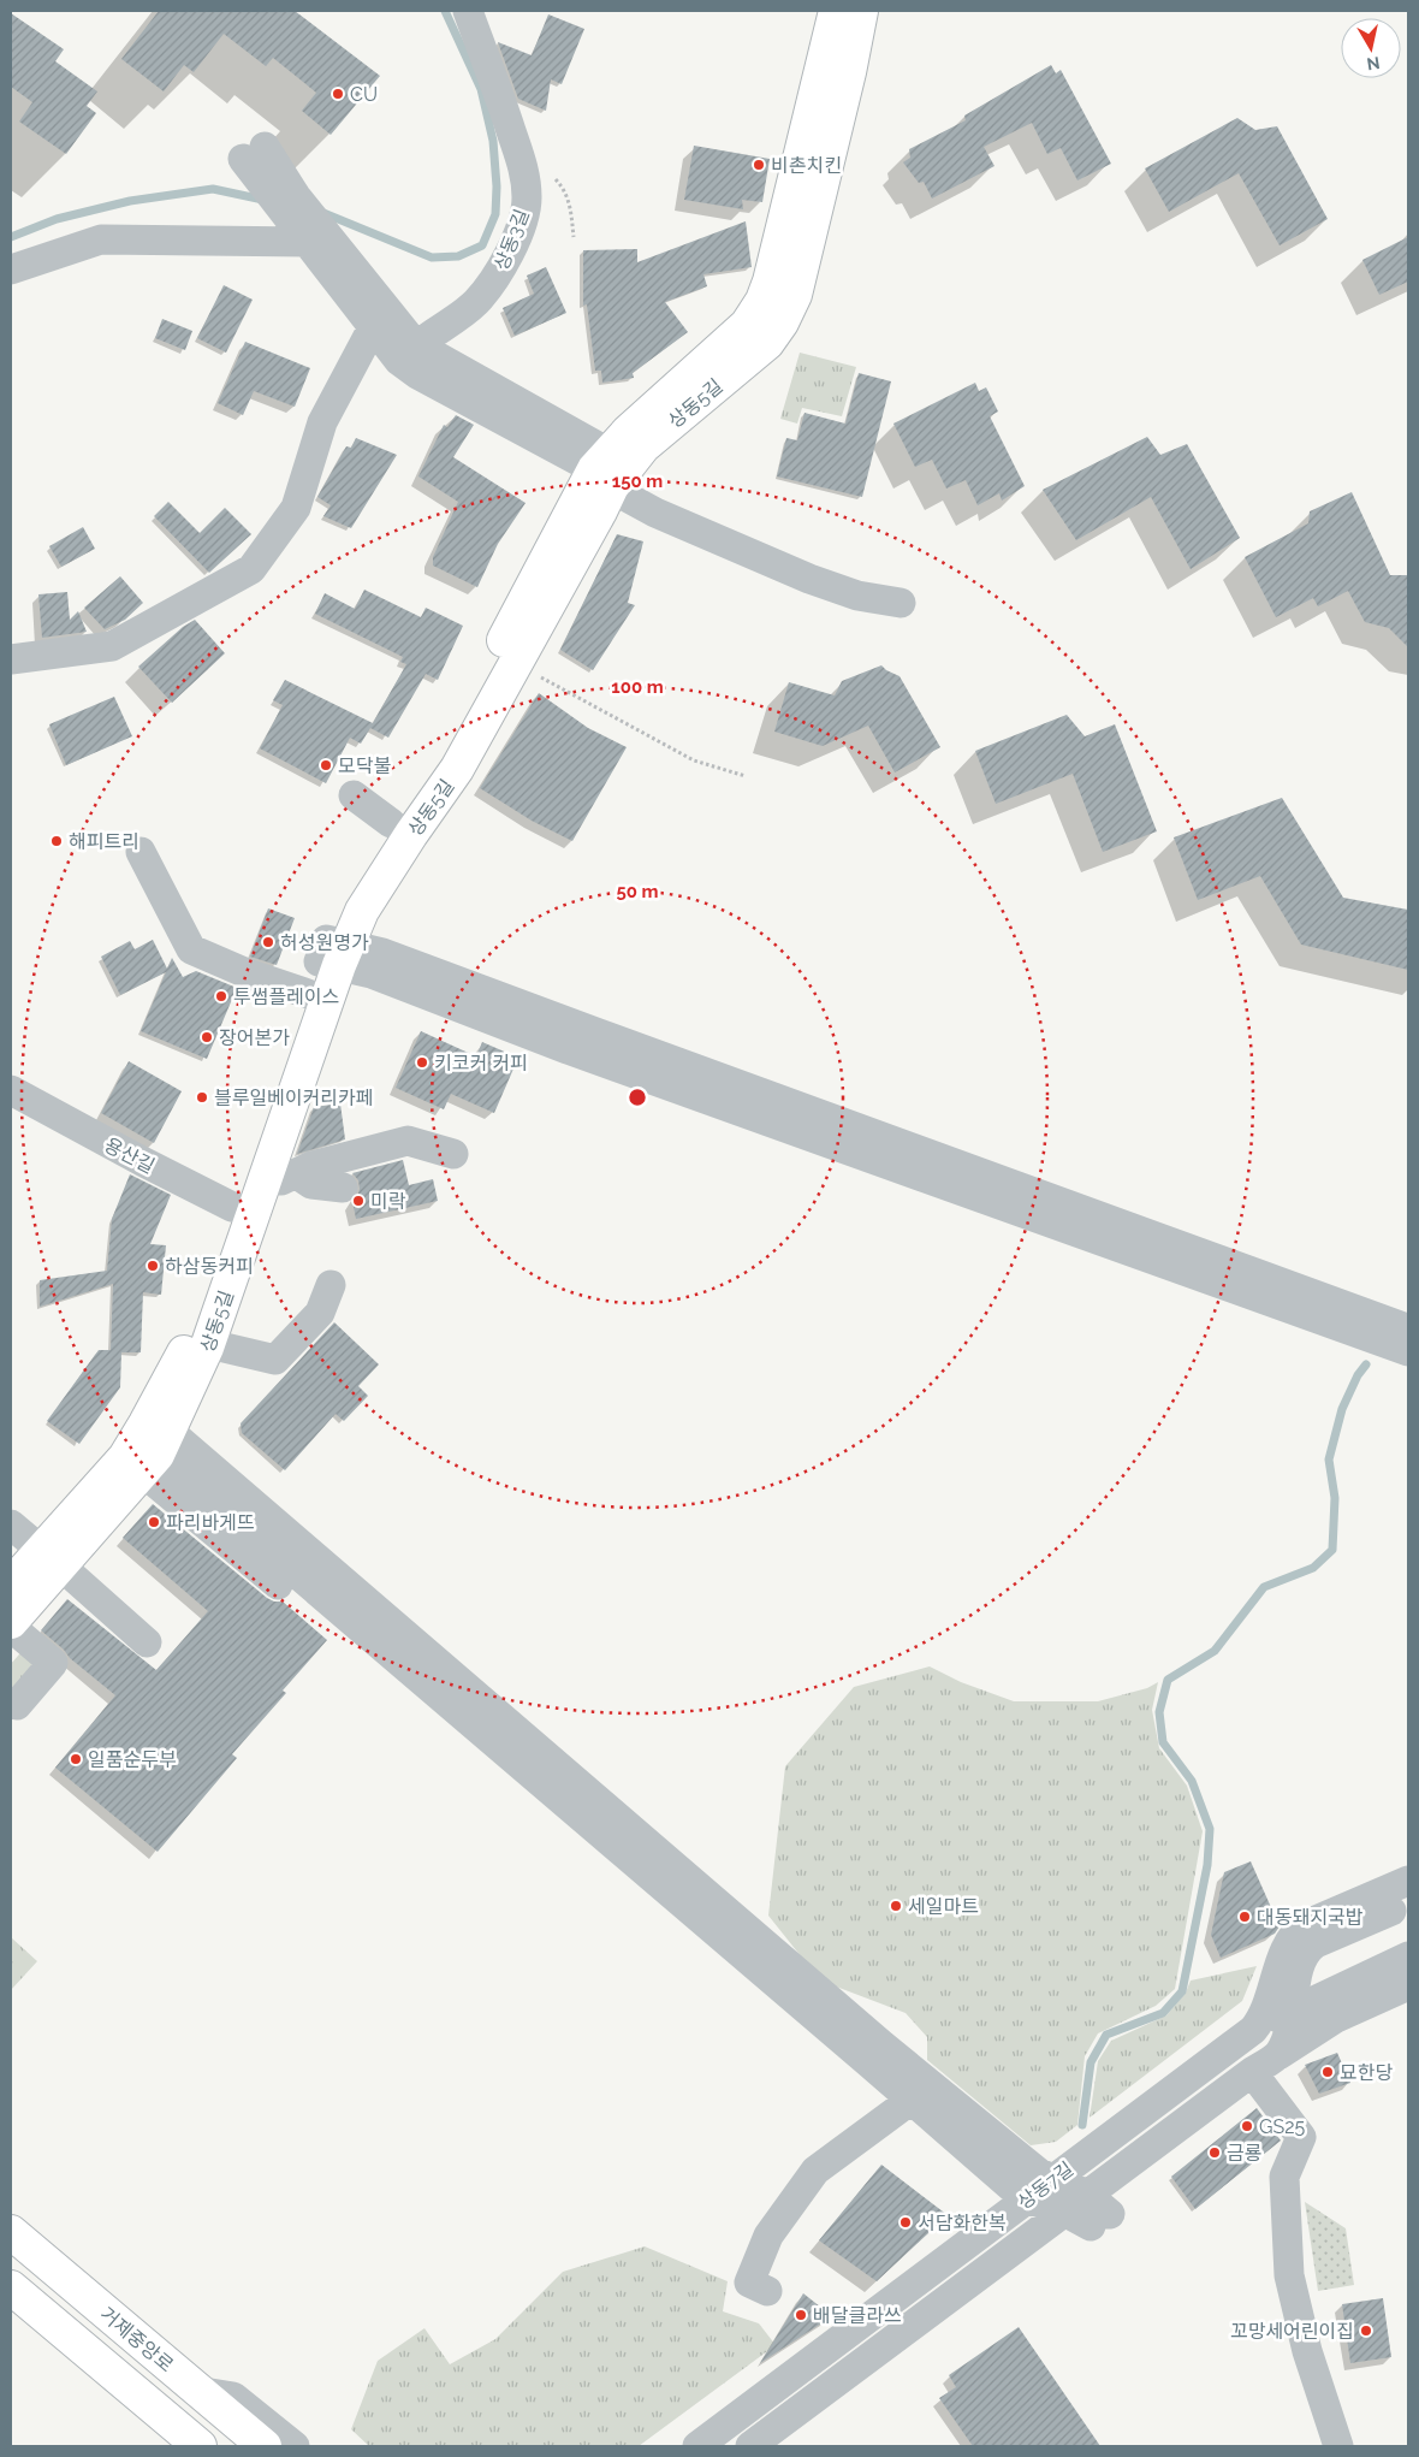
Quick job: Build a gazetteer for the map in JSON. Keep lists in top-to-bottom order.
{
  "streets": {
    "main road": ["상동5길", "거제중앙로"],
    "street": ["상동3길", "용산길", "상동7길"]
  },
  "crossings": [
    ["상동5길", "용산길"]
  ],
  "places": [
    "CU",
    "비촌치킨",
    "모닥불",
    "해피트리",
    "허성원명가",
    "투썸플레이스",
    "장어본가",
    "키코커 커피",
    "블루일베이커리카페",
    "미락",
    "하삼동커피",
    "파리바게뜨",
    "일품순두부",
    "세일마트",
    "대동돼지국밥",
    "묘한당",
    "GS25",
    "금룡",
    "서담화한복",
    "배달클라쓰",
    "꼬망세어린이집"
  ],
  "north": "bottom",
  "rings": ["150 m", "100 m", "50 m"]
}
